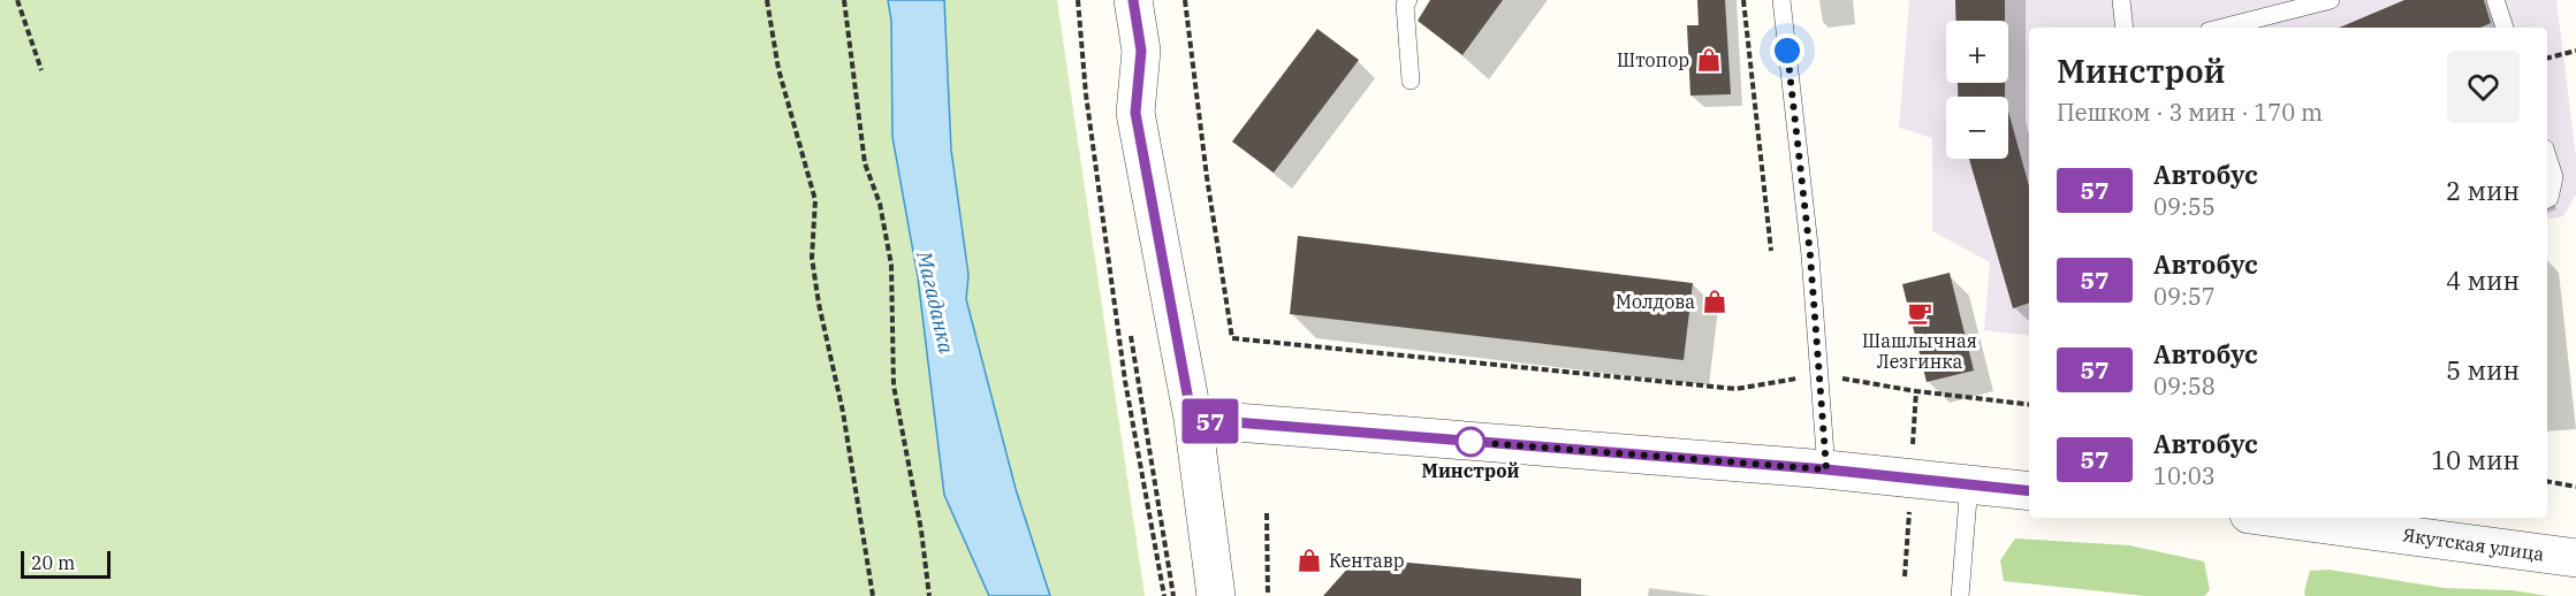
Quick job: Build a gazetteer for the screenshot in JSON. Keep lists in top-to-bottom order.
{
  "streets": {
    "street": ["Якутская улица"]
  },
  "water": ["Магаданка"],
  "places": {
    "shop": ["Штопор", "Молдова", "Кентавр"],
    "cafe": ["Шашлычная Лезгинка"],
    "other": ["Минстрой"]
  },
  "lines": ["bus line 57"],
  "scale_bar": "20 m",
  "page": {
    "on_map": "57",
    "map_buttons": ["+", "−"],
    "heading": ["Минстрой", "Пешком · 3 мин · 170 m"],
    "list": [
      {
        "mark": "57",
        "name": "Автобус",
        "note": "09:55",
        "value": "2 мин"
      },
      {
        "mark": "57",
        "name": "Автобус",
        "note": "09:57",
        "value": "4 мин"
      },
      {
        "mark": "57",
        "name": "Автобус",
        "note": "09:58",
        "value": "5 мин"
      },
      {
        "mark": "57",
        "name": "Автобус",
        "note": "10:03",
        "value": "10 мин"
      }
    ],
    "scale": "20 m"
  }
}
